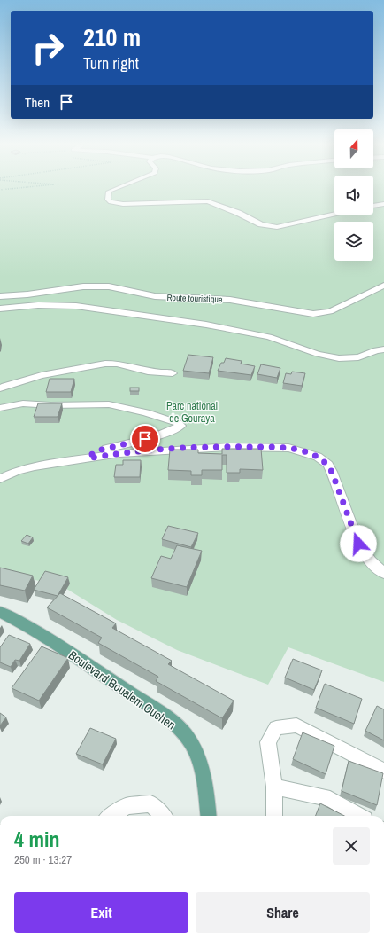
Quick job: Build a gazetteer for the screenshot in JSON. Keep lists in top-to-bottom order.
{
  "streets": {
    "main road": ["Boulevard Boualem Ouchen"],
    "street": ["Route touristique"]
  },
  "parks": ["Parc national de Gouraya"],
  "north": "top",
  "page": {
    "turn": ["210 m", "Turn right"],
    "then": "Then",
    "heading": ["4 min", "250 m · 13:27"],
    "buttons": ["Exit", "Share"]
  }
}
